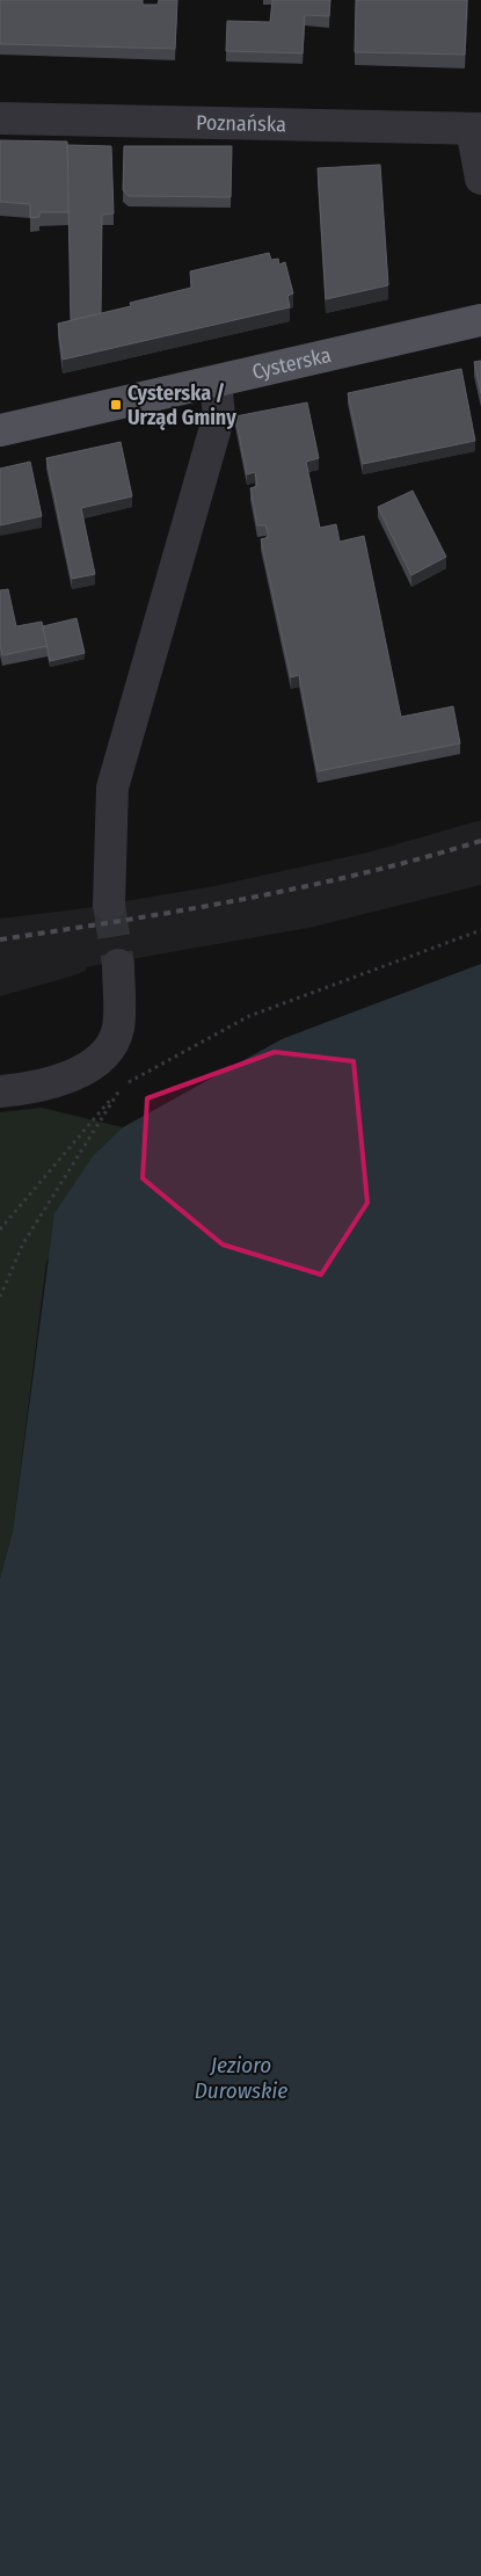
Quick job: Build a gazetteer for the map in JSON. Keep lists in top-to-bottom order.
{
  "streets": {
    "main road": ["Cysterska"],
    "street": ["Poznańska"]
  },
  "water": ["Jezioro Durowskie"],
  "places": {
    "transit": ["Cysterska / Urząd Gminy"]
  }
}
